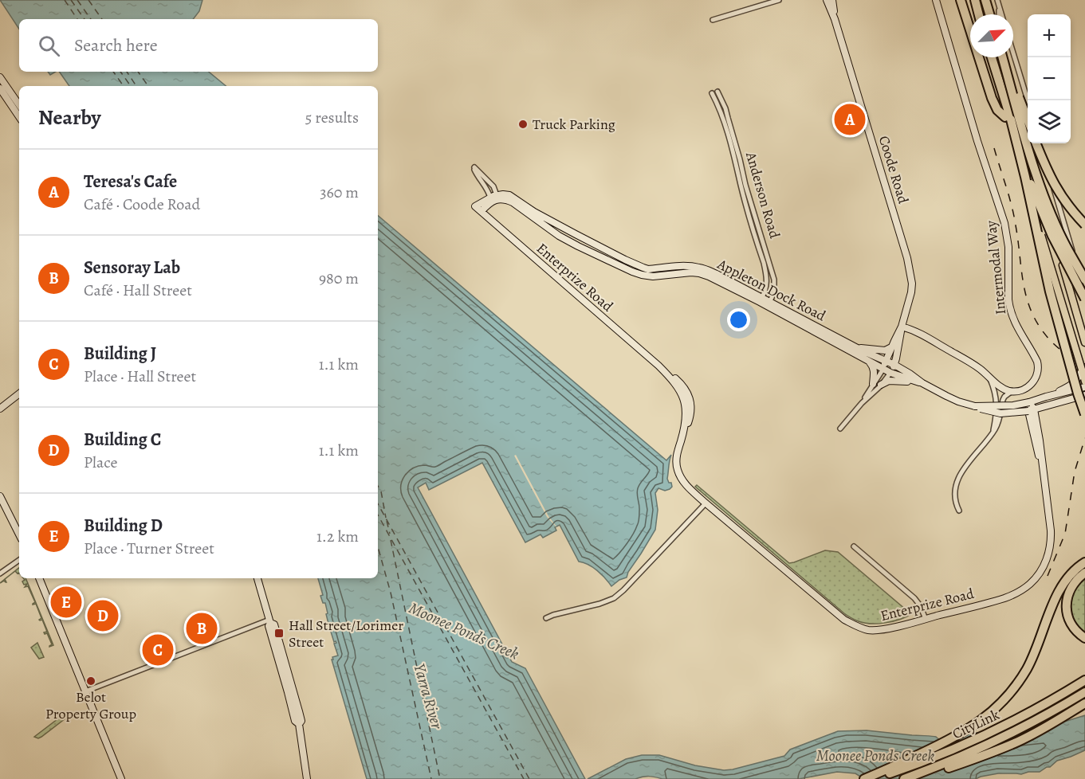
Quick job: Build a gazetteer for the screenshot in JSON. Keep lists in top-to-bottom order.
{
  "streets": {
    "highway": ["CityLink"],
    "street": [
      "Coode Road",
      "Anderson Road",
      "Intermodal Way",
      "Enterprize Road",
      "Appleton Dock Road"
    ]
  },
  "crossings": [
    ["Coode Road", "Appleton Dock Road"],
    ["Anderson Road", "Appleton Dock Road"],
    ["Enterprize Road", "Appleton Dock Road"]
  ],
  "water": ["Moonee Ponds Creek", "Yarra River"],
  "places": {
    "other": ["Truck Parking", "Belot Property Group"],
    "transit": ["Hall Street/Lorimer Street"]
  },
  "north": "top right",
  "page": {
    "map_buttons": ["+", "−"],
    "search": "Search here",
    "heading": ["Nearby", "5 results"],
    "pins": [
      "A",
      "E",
      "D",
      "B",
      "C"
    ],
    "list": [
      {
        "mark": "A",
        "name": "Teresa's Cafe",
        "note": "Café · Coode Road",
        "value": "360 m"
      },
      {
        "mark": "B",
        "name": "Sensoray Lab",
        "note": "Café · Hall Street",
        "value": "980 m"
      },
      {
        "mark": "C",
        "name": "Building J",
        "note": "Place · Hall Street",
        "value": "1.1 km"
      },
      {
        "mark": "D",
        "name": "Building C",
        "note": "Place",
        "value": "1.1 km"
      },
      {
        "mark": "E",
        "name": "Building D",
        "note": "Place · Turner Street",
        "value": "1.2 km"
      }
    ]
  }
}
